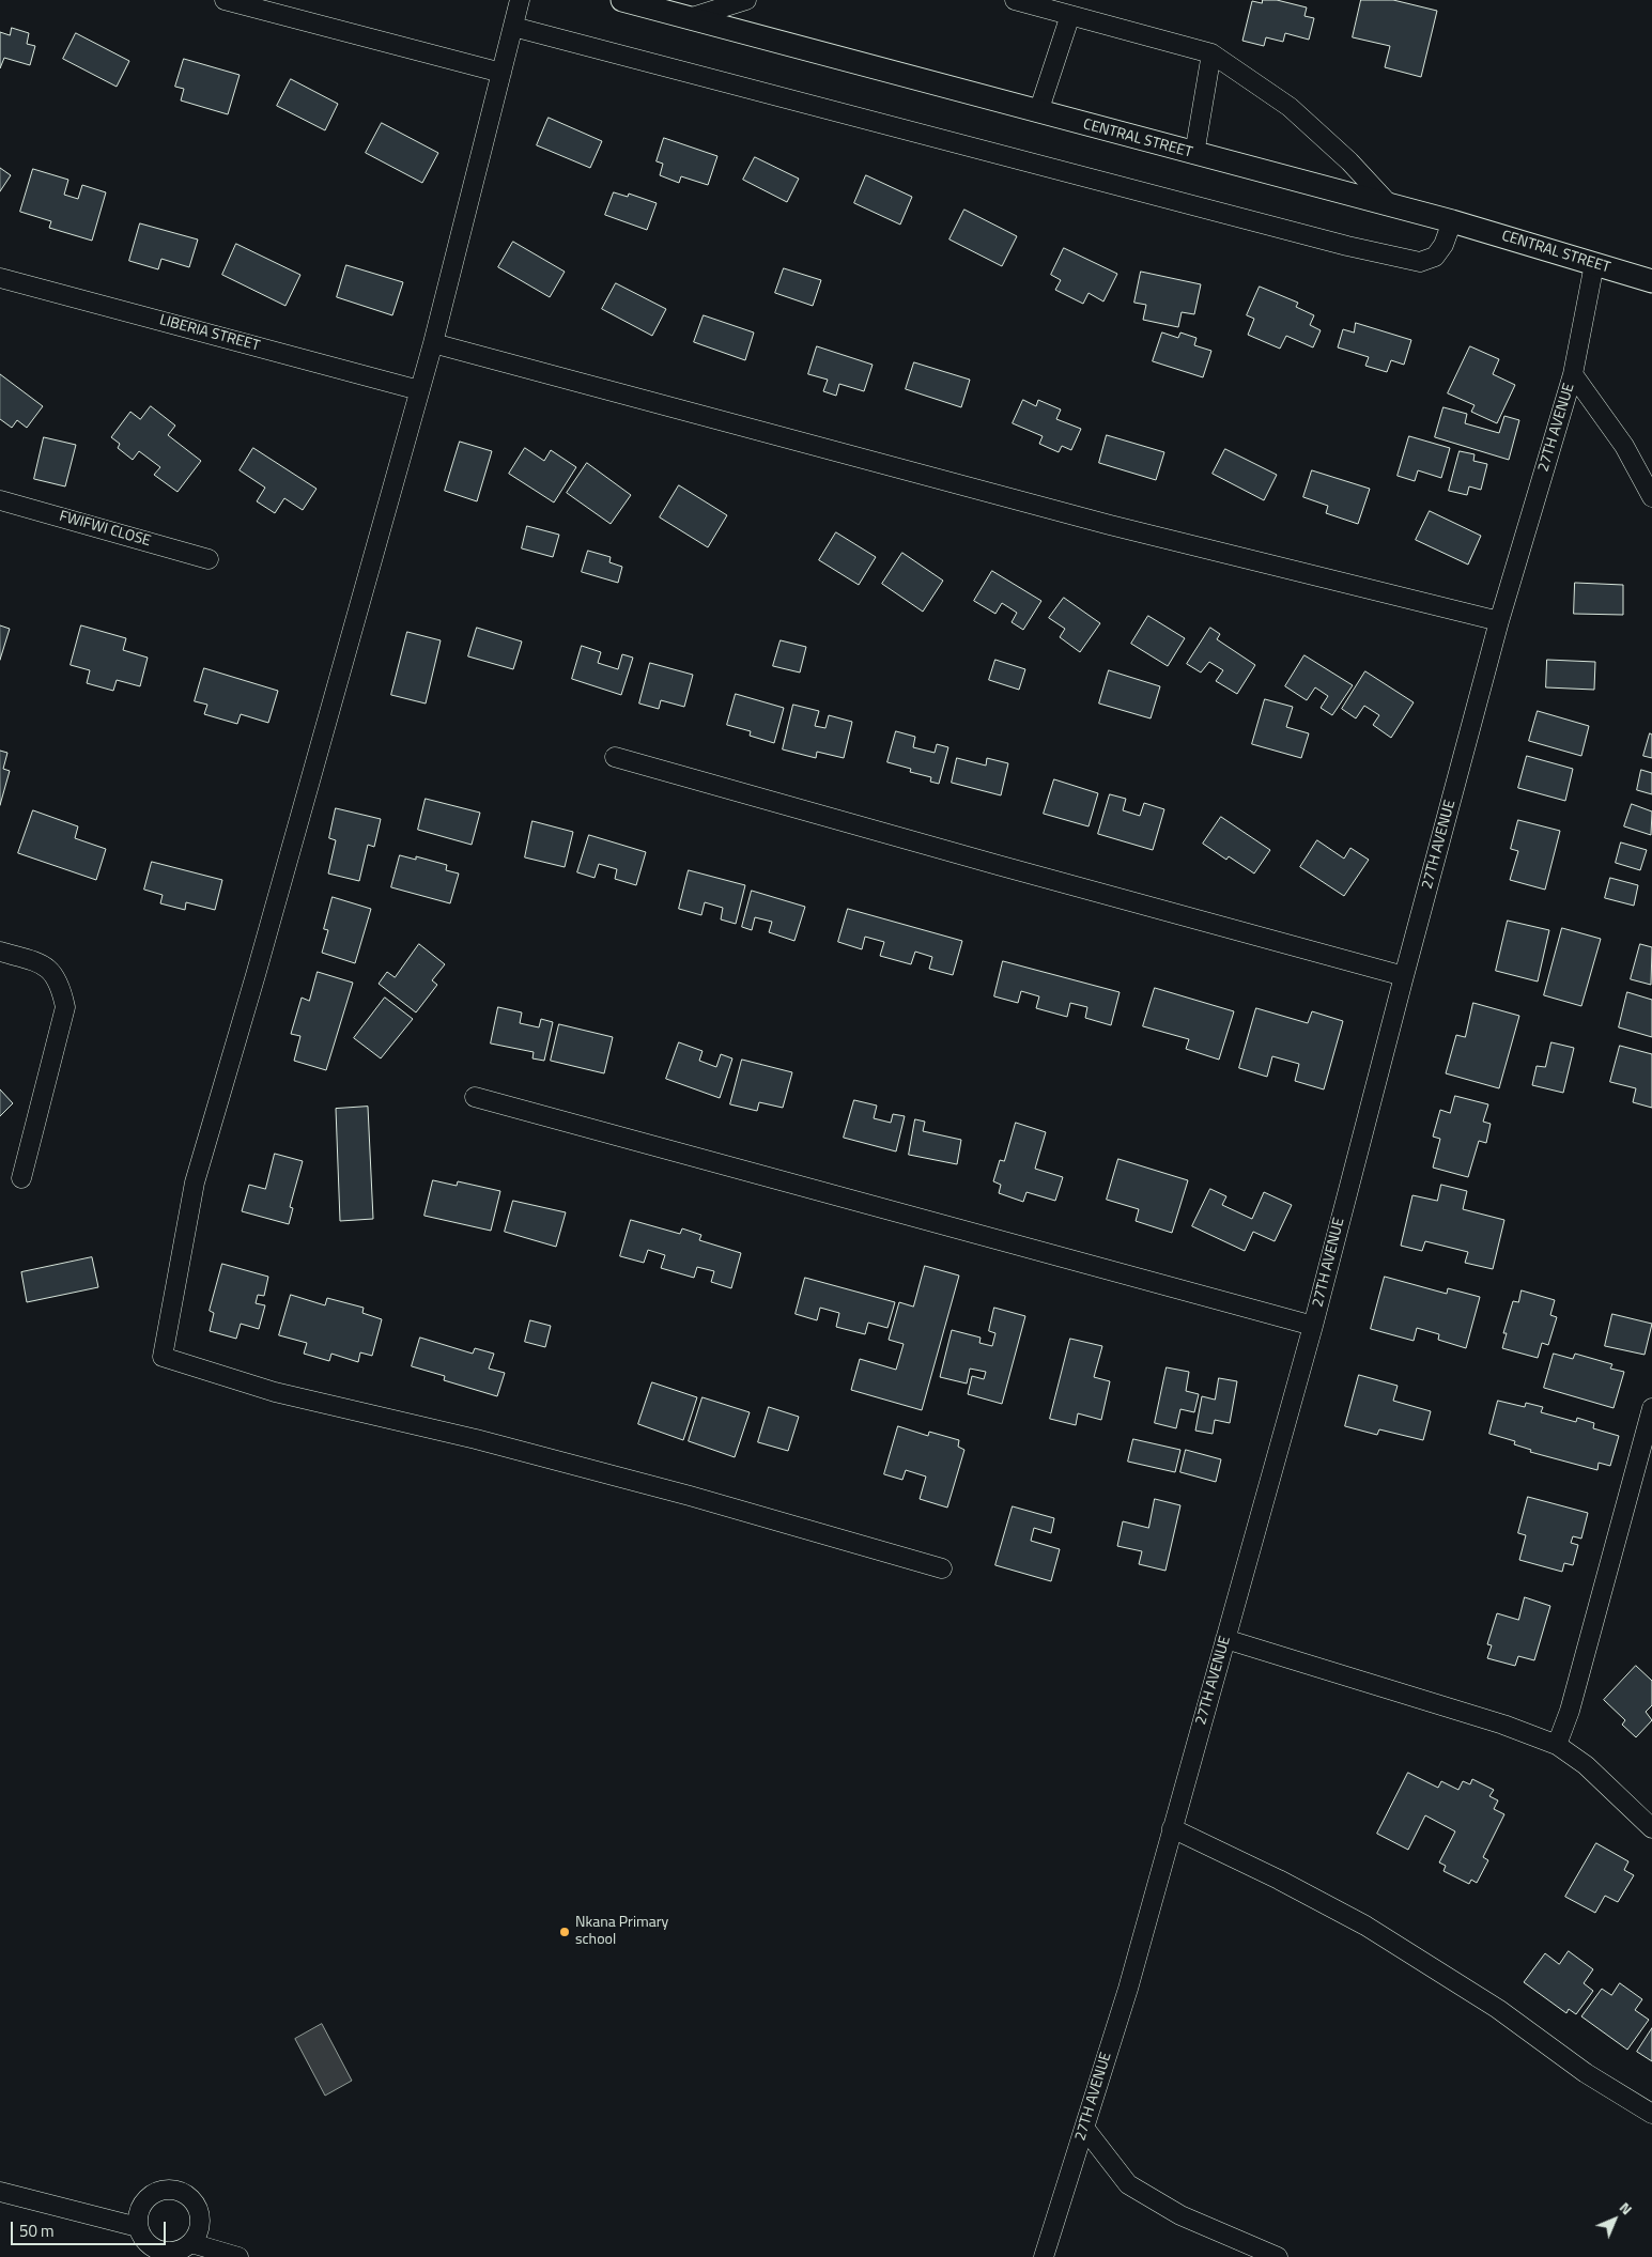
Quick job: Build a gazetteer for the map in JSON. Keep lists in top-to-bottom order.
{
  "streets": {
    "street": [
      "CENTRAL STREET",
      "LIBERIA STREET",
      "27TH AVENUE",
      "FWIFWI CLOSE"
    ]
  },
  "crossings": [
    ["CENTRAL STREET", "27TH AVENUE"]
  ],
  "places": ["Nkana Primary school"],
  "scale_bar": "50 m",
  "north": "top right"
}
